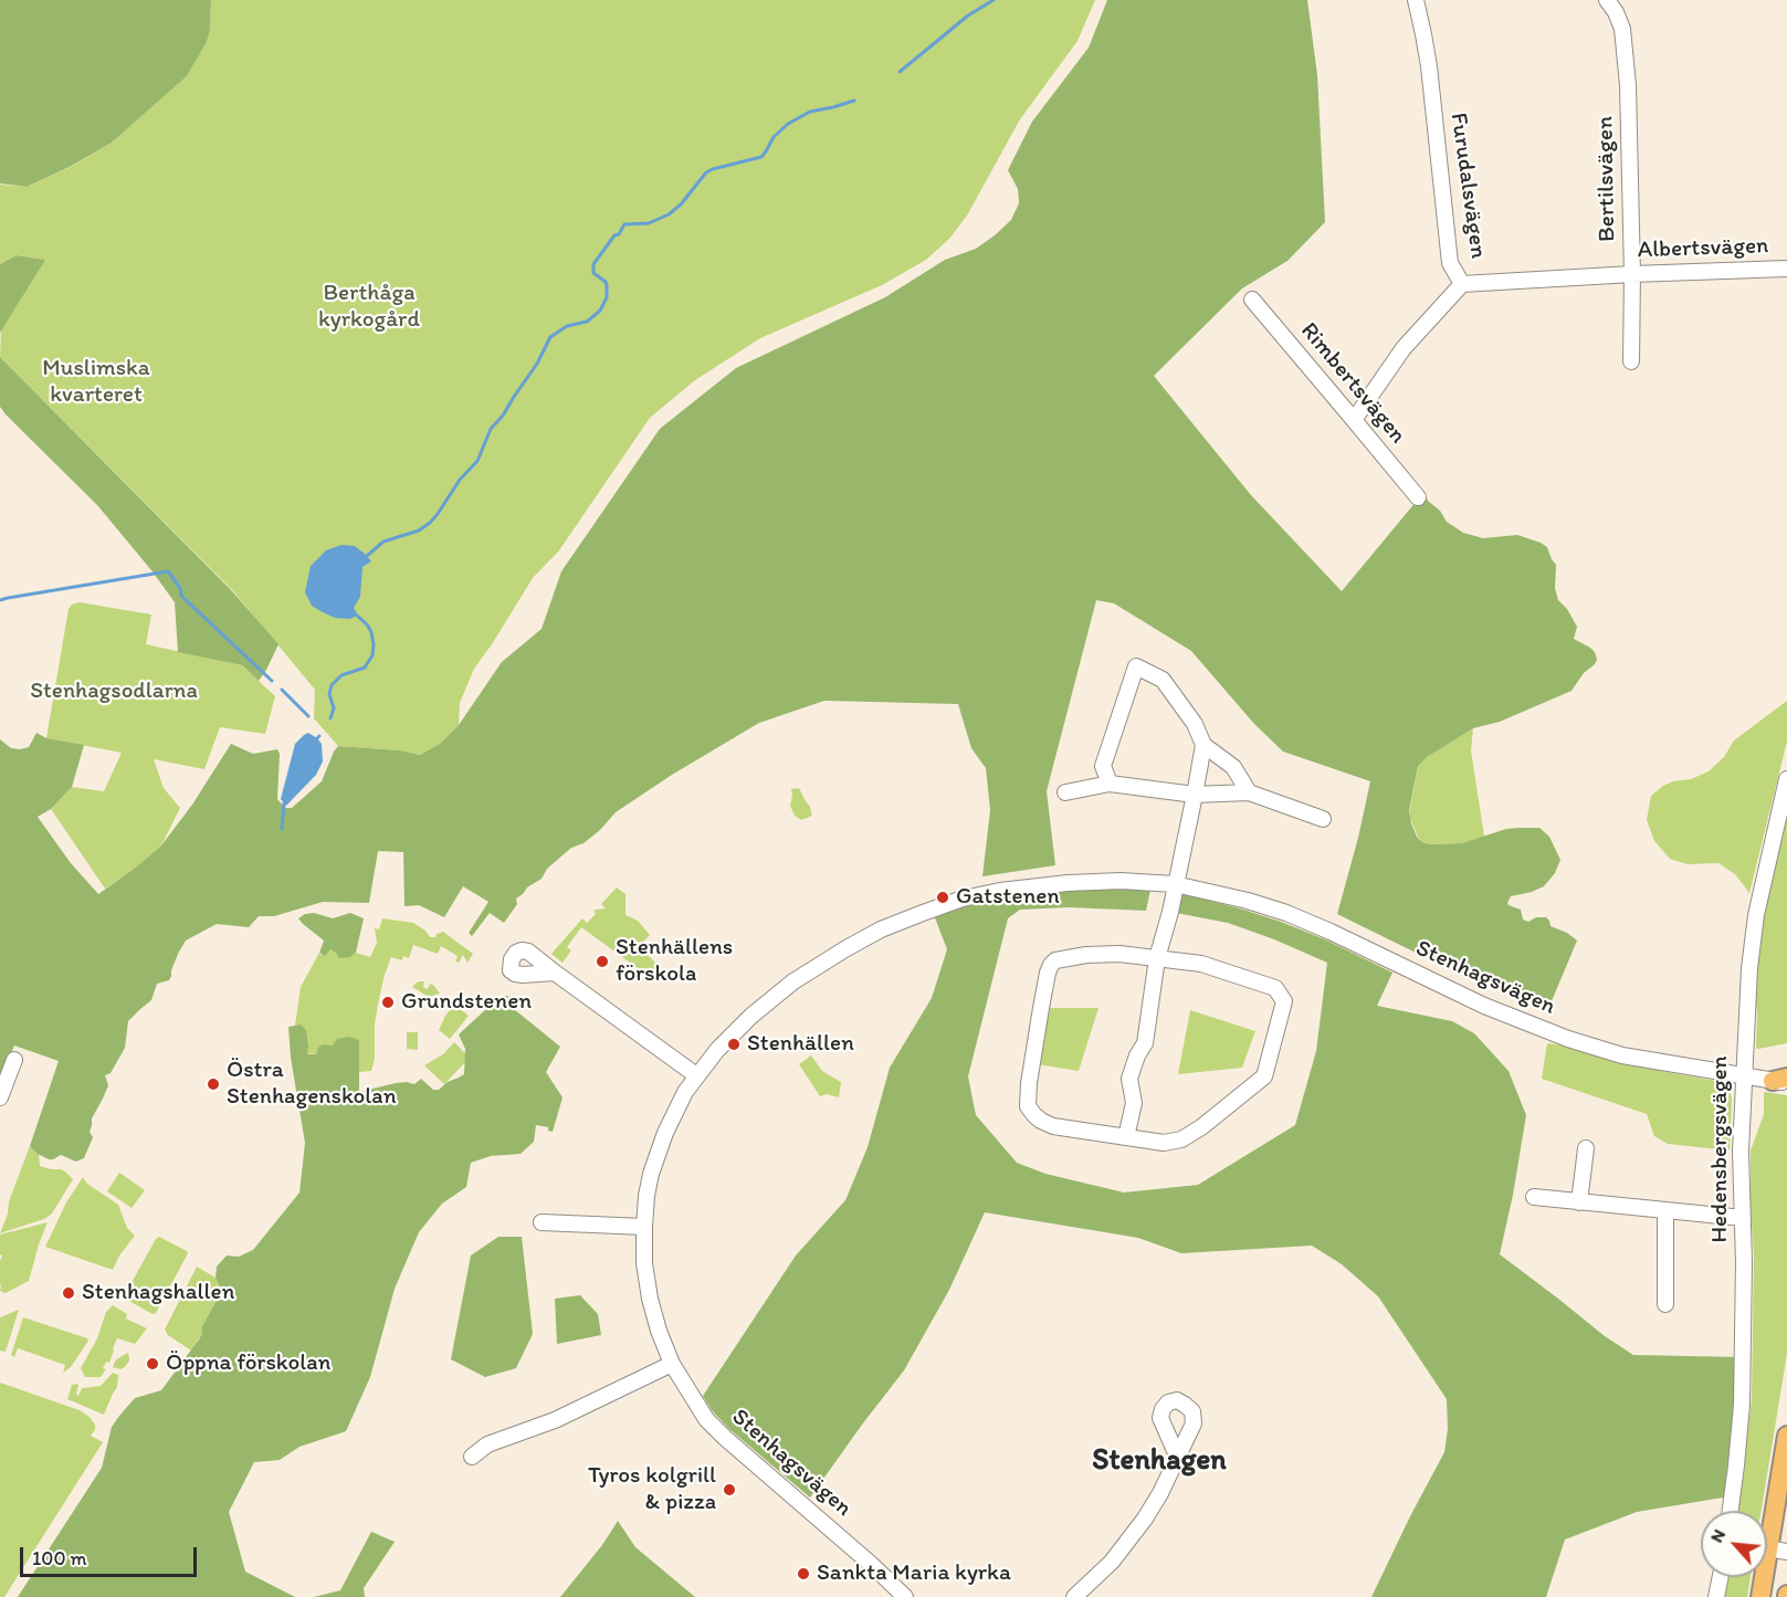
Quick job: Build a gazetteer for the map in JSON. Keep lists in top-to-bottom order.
{
  "streets": {
    "street": [
      "Bertilsvägen",
      "Furudalsvägen",
      "Albertsvägen",
      "Rimbertsvägen",
      "Stenhagsvägen",
      "Hedensbergsvägen"
    ]
  },
  "crossings": [
    ["Bertilsvägen", "Albertsvägen"],
    ["Furudalsvägen", "Albertsvägen"],
    ["Furudalsvägen", "Rimbertsvägen"],
    ["Stenhagsvägen", "Hedensbergsvägen"]
  ],
  "districts": ["Stenhagen"],
  "parks": ["Berthåga kyrkogård", "Muslimska kvarteret", "Stenhagsodlarna"],
  "places": [
    "Gatstenen",
    "Stenhällens förskola",
    "Grundstenen",
    "Stenhällen",
    "Östra Stenhagenskolan",
    "Stenhagshallen",
    "Öppna förskolan",
    "Tyros kolgrill & pizza",
    "Sankta Maria kyrka"
  ],
  "scale_bar": "100 m",
  "north": "top left"
}
